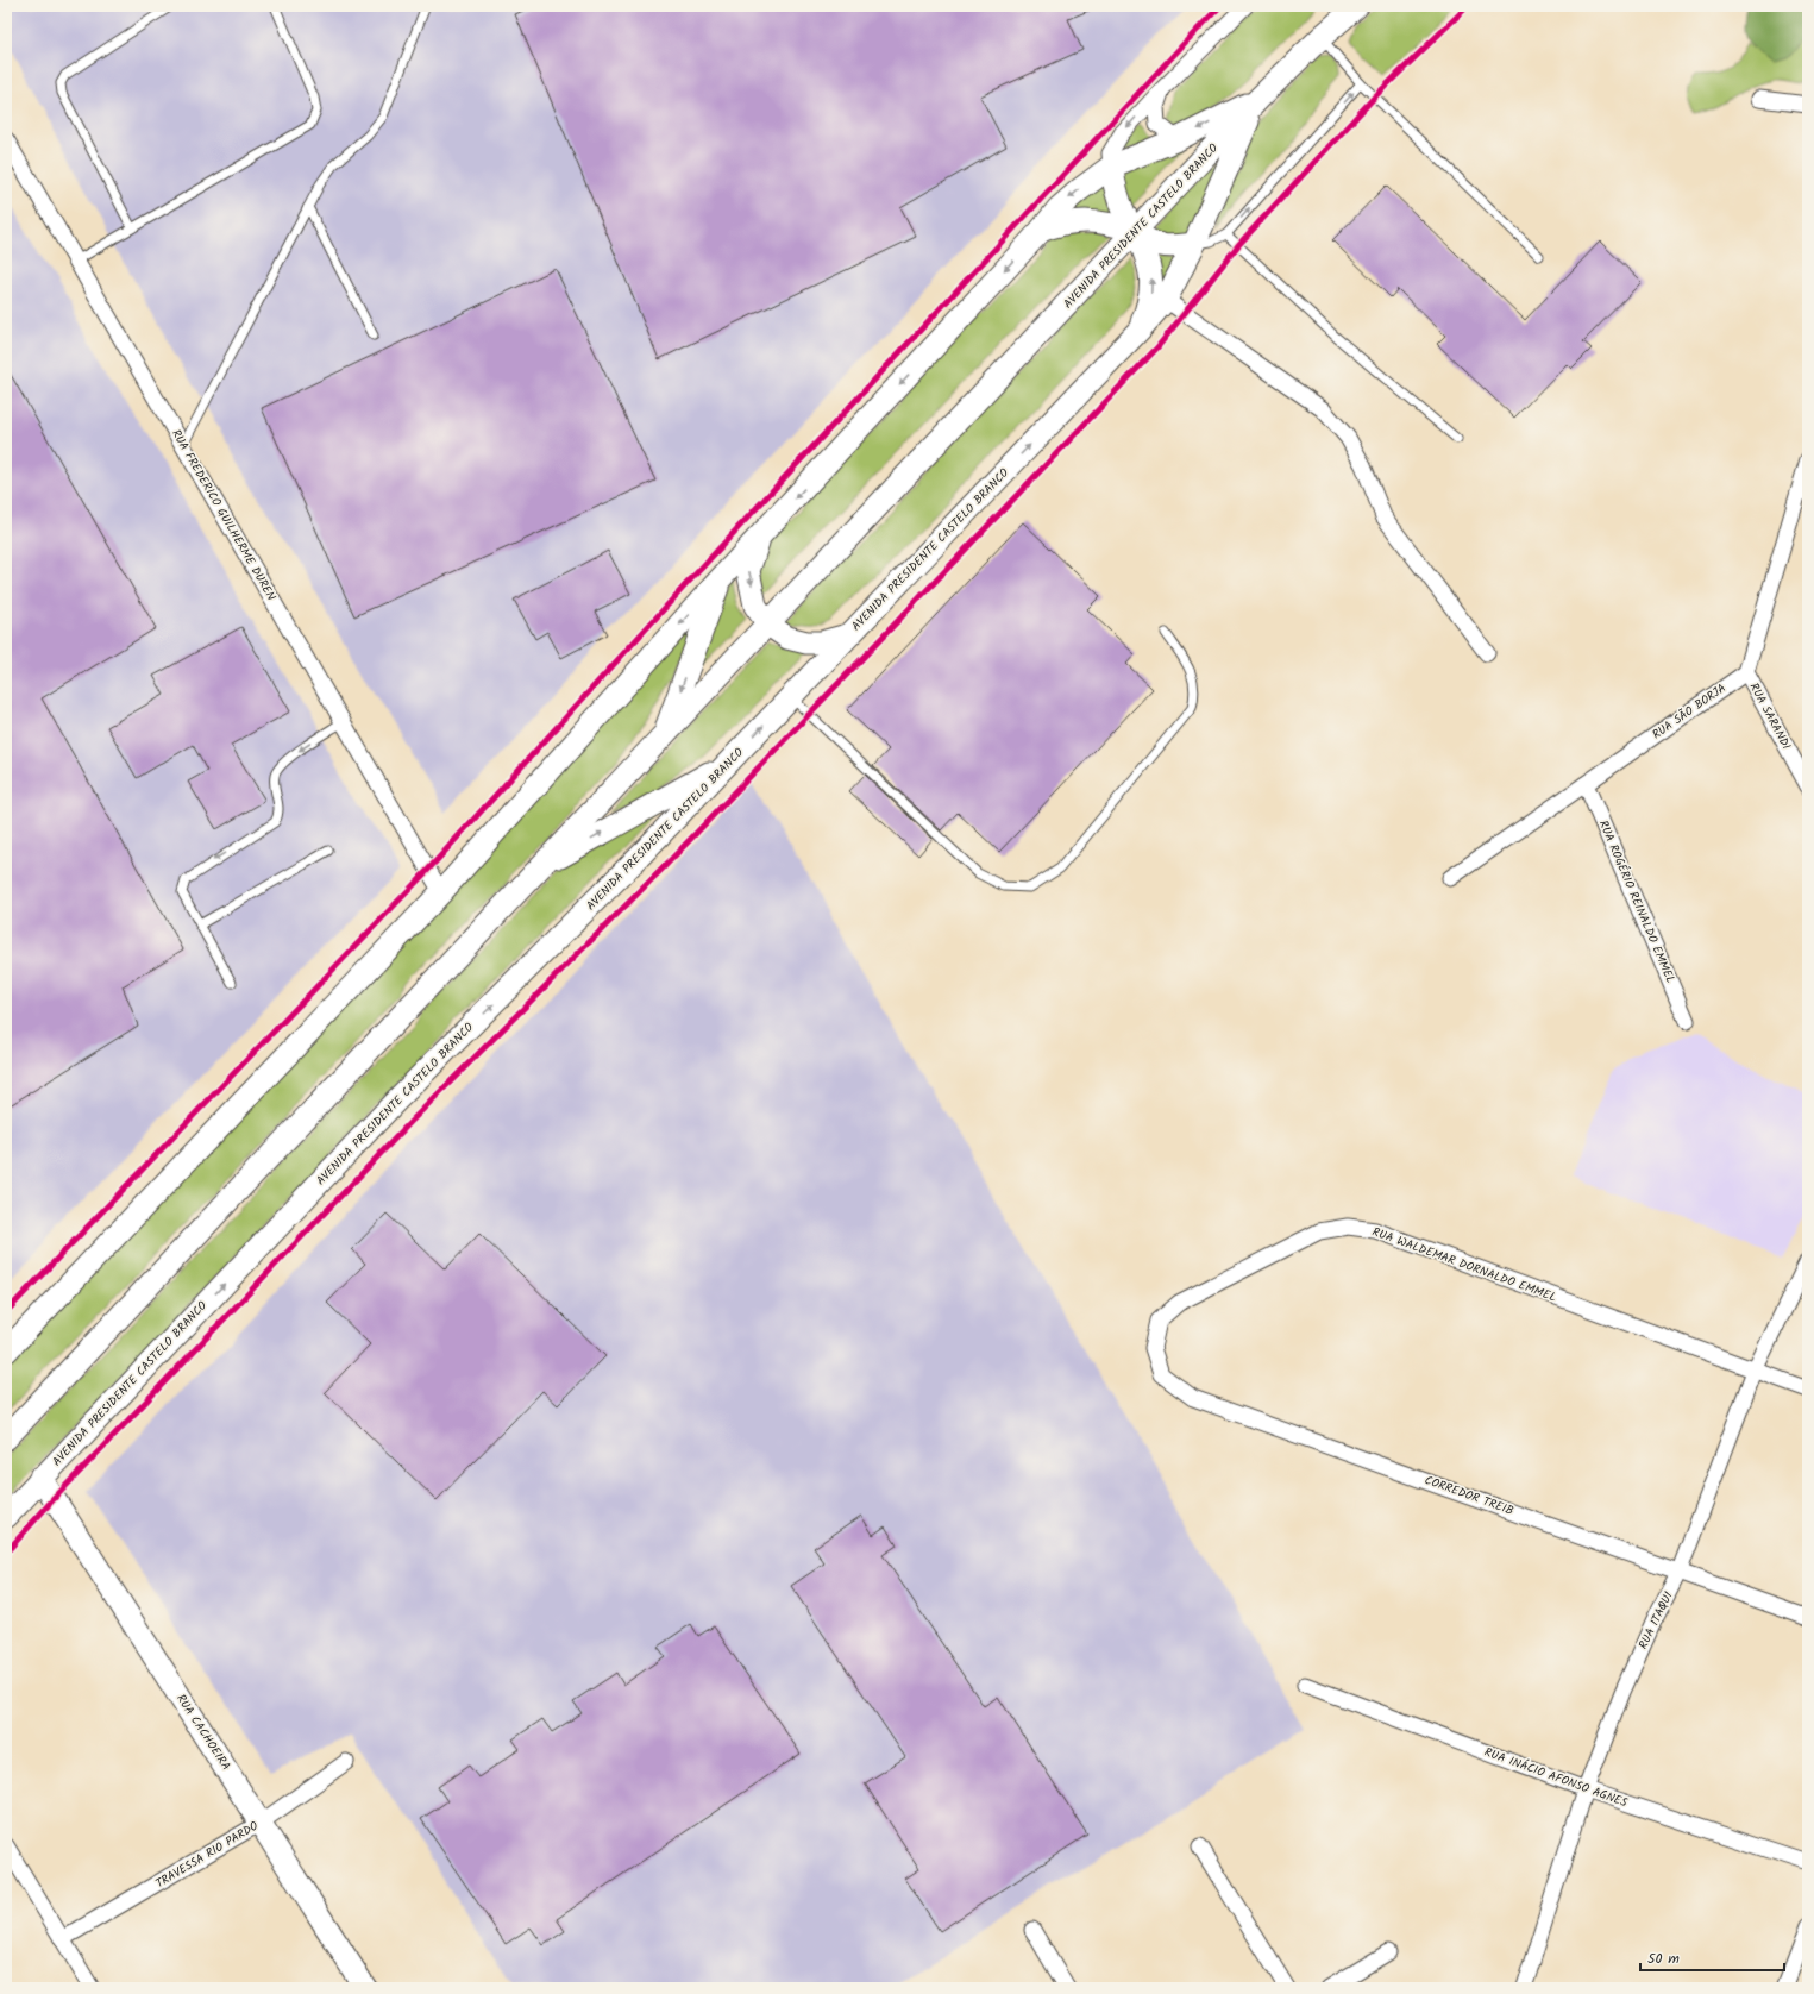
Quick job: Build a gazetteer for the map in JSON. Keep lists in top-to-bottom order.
{
  "streets": {
    "main road": ["AVENIDA PRESIDENTE CASTELO BRANCO", "RUA CACHOEIRA"],
    "street": [
      "RUA FREDERICO GUILHERME DUREN",
      "RUA SÃO BORJA",
      "RUA SARANDI",
      "RUA ROGÉRIO REINALDO EMMEL",
      "RUA WALDEMAR DORNALDO EMMEL",
      "CORREDOR TREIB",
      "RUA ITAQUI",
      "RUA INÁCIO AFONSO AGNES",
      "TRAVESSA RIO PARDO"
    ]
  },
  "crossings": [
    ["AVENIDA PRESIDENTE CASTELO BRANCO", "RUA FREDERICO GUILHERME DUREN"],
    ["AVENIDA PRESIDENTE CASTELO BRANCO", "RUA CACHOEIRA"],
    ["RUA SÃO BORJA", "RUA SARANDI"],
    ["RUA SÃO BORJA", "RUA ROGÉRIO REINALDO EMMEL"],
    ["RUA WALDEMAR DORNALDO EMMEL", "CORREDOR TREIB"],
    ["RUA WALDEMAR DORNALDO EMMEL", "RUA ITAQUI"],
    ["CORREDOR TREIB", "RUA ITAQUI"],
    ["RUA ITAQUI", "RUA INÁCIO AFONSO AGNES"],
    ["RUA CACHOEIRA", "TRAVESSA RIO PARDO"]
  ],
  "scale_bar": "50 m"
}
